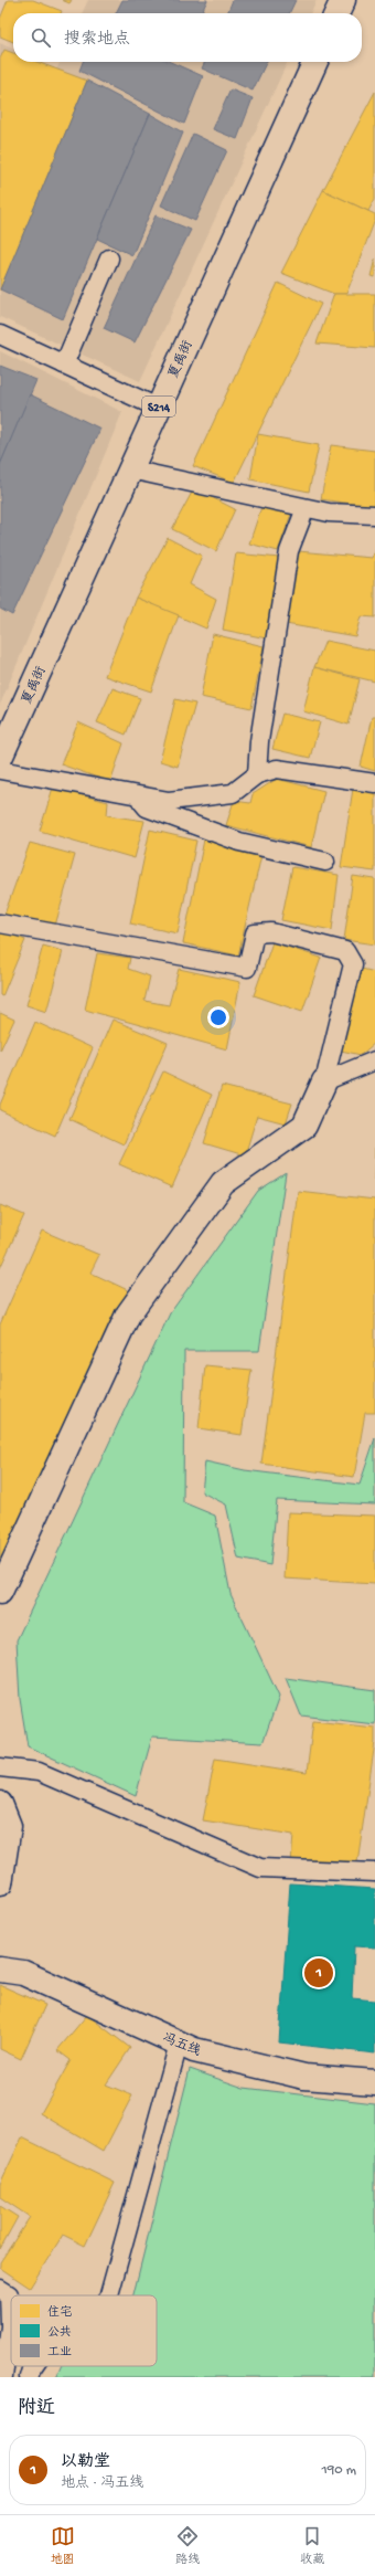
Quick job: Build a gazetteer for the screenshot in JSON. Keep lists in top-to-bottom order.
{
  "streets": {
    "street": ["夏禹街", "S214", "冯五线"]
  },
  "legend": ["住宅", "公共", "工业"],
  "page": {
    "search": "搜索地点",
    "pins": "1",
    "heading": "附近",
    "list": [
      {
        "mark": "1",
        "name": "以勒堂",
        "note": "地点 · 冯五线",
        "value": "190 m"
      }
    ],
    "nav": ["地图", "路线", "收藏"]
  }
}
